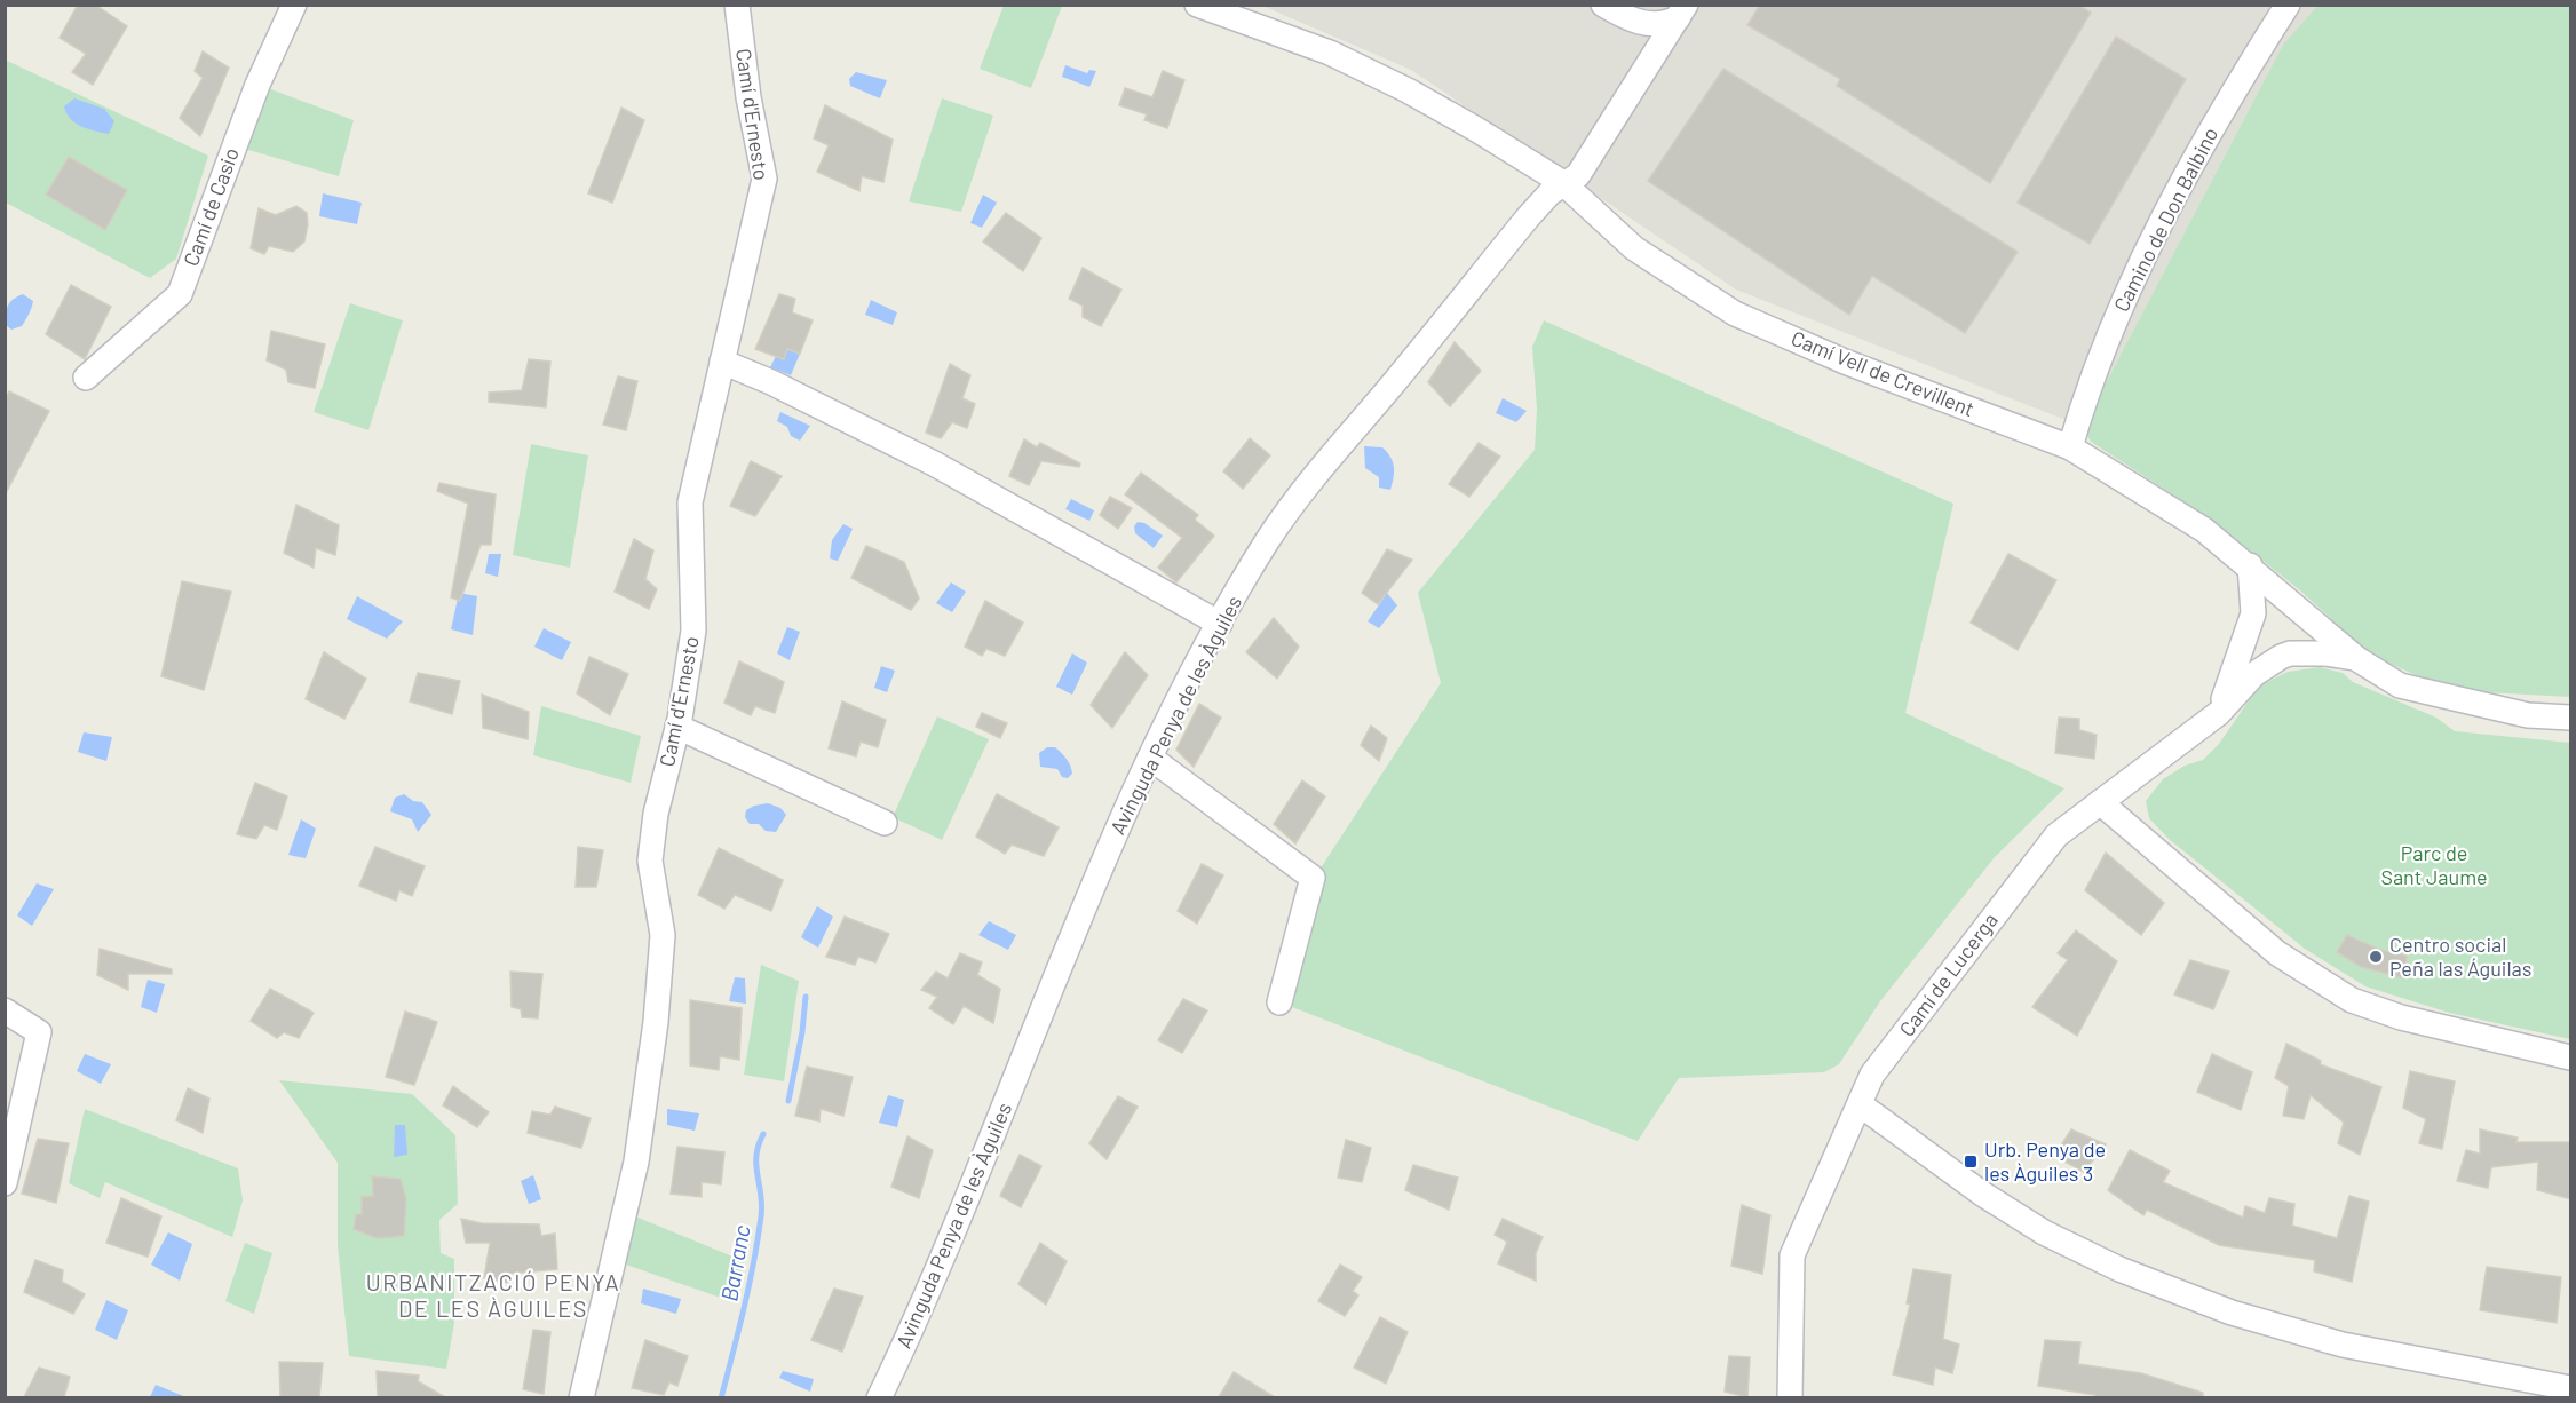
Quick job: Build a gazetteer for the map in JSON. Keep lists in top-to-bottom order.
{
  "streets": {
    "street": [
      "Camí d'Ernesto",
      "Camí de Casio",
      "Camino de Don Balbino",
      "Camí Vell de Crevillent",
      "Avinguda Penya de les Àguiles",
      "Camí de Lucerga"
    ]
  },
  "crossings": [
    ["Camino de Don Balbino", "Camí Vell de Crevillent"],
    ["Camí Vell de Crevillent", "Avinguda Penya de les Àguiles"]
  ],
  "districts": ["URBANITZACIÓ PENYA DE LES ÀGUILES"],
  "water": ["Barranc"],
  "parks": ["Parc de Sant Jaume"],
  "places": {
    "other": ["Centro social Peña las Águilas"],
    "transit": ["Urb. Penya de les Àguiles 3"]
  }
}
